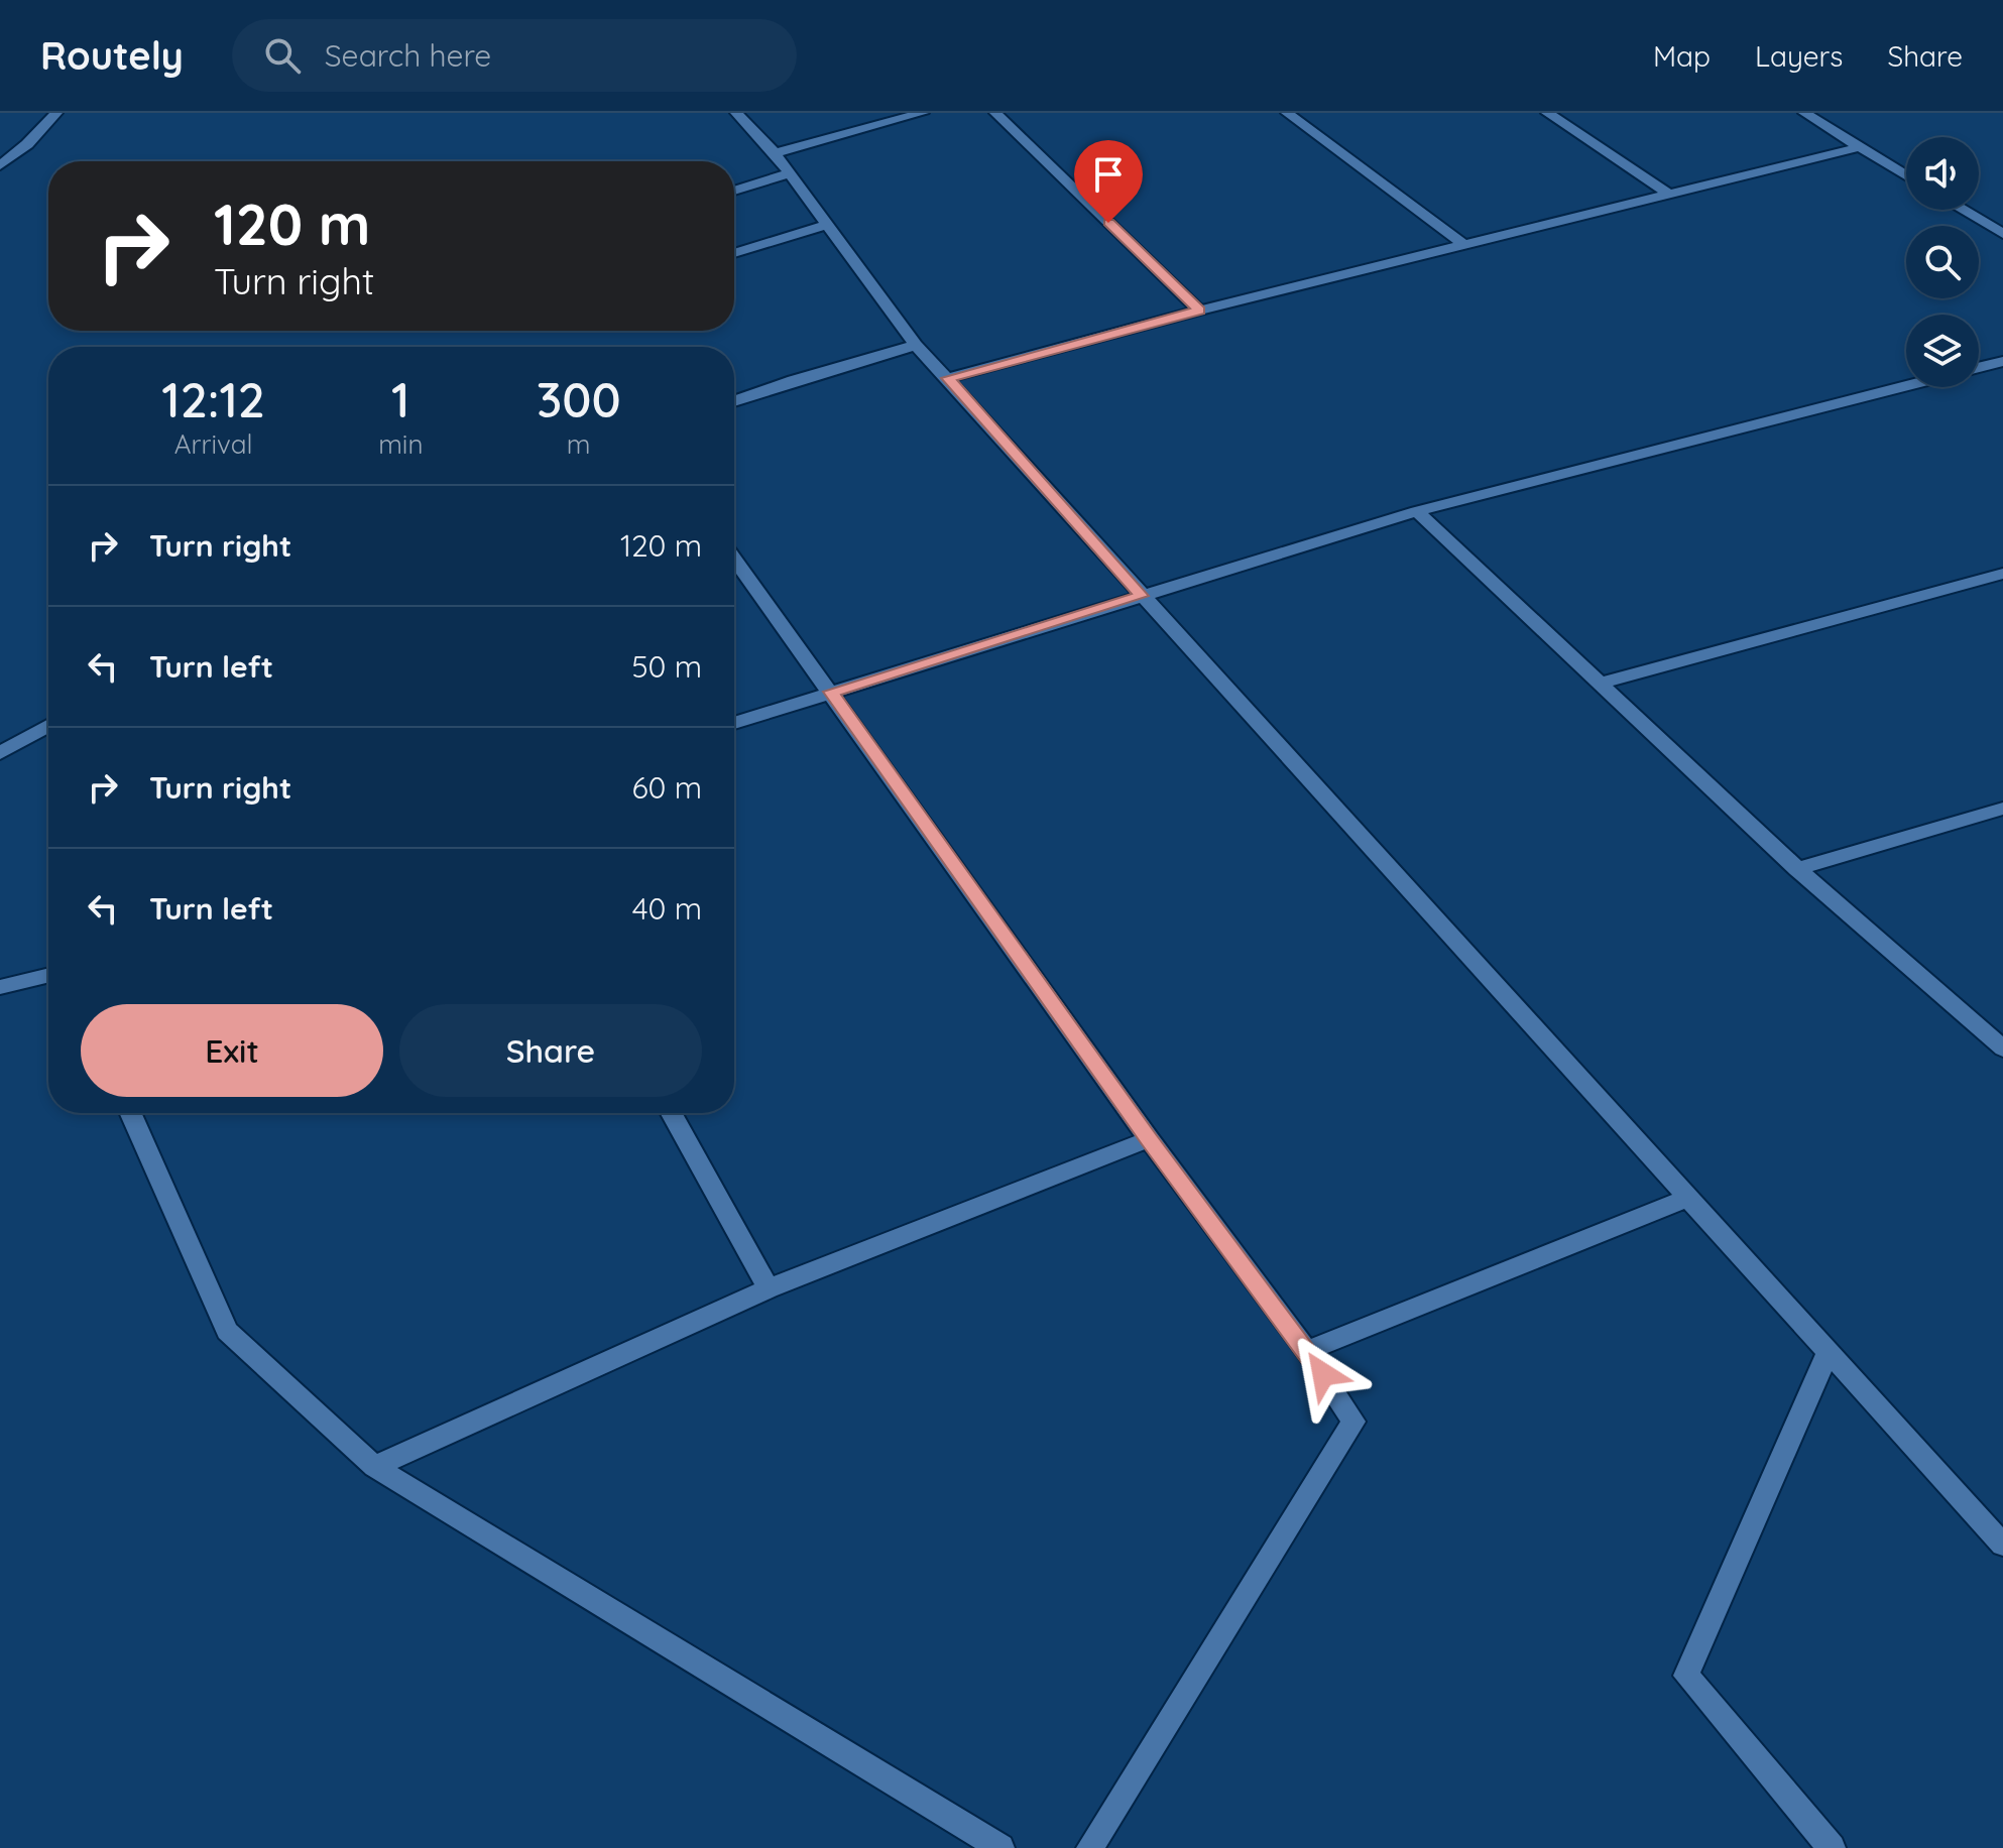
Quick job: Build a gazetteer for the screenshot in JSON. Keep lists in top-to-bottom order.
{
  "page": {
    "header": "Routely",
    "search": "Search here",
    "nav": ["Map", "Layers", "Share"],
    "turn": ["120 m", "Turn right"],
    "eta": [
      "12:12",
      "Arrival",
      "1",
      "min",
      "300",
      "m"
    ],
    "list": [
      {
        "name": "Turn right",
        "value": "120 m"
      },
      {
        "name": "Turn left",
        "value": "50 m"
      },
      {
        "name": "Turn right",
        "value": "60 m"
      },
      {
        "name": "Turn left",
        "value": "40 m"
      }
    ],
    "buttons": ["Exit", "Share"]
  }
}
